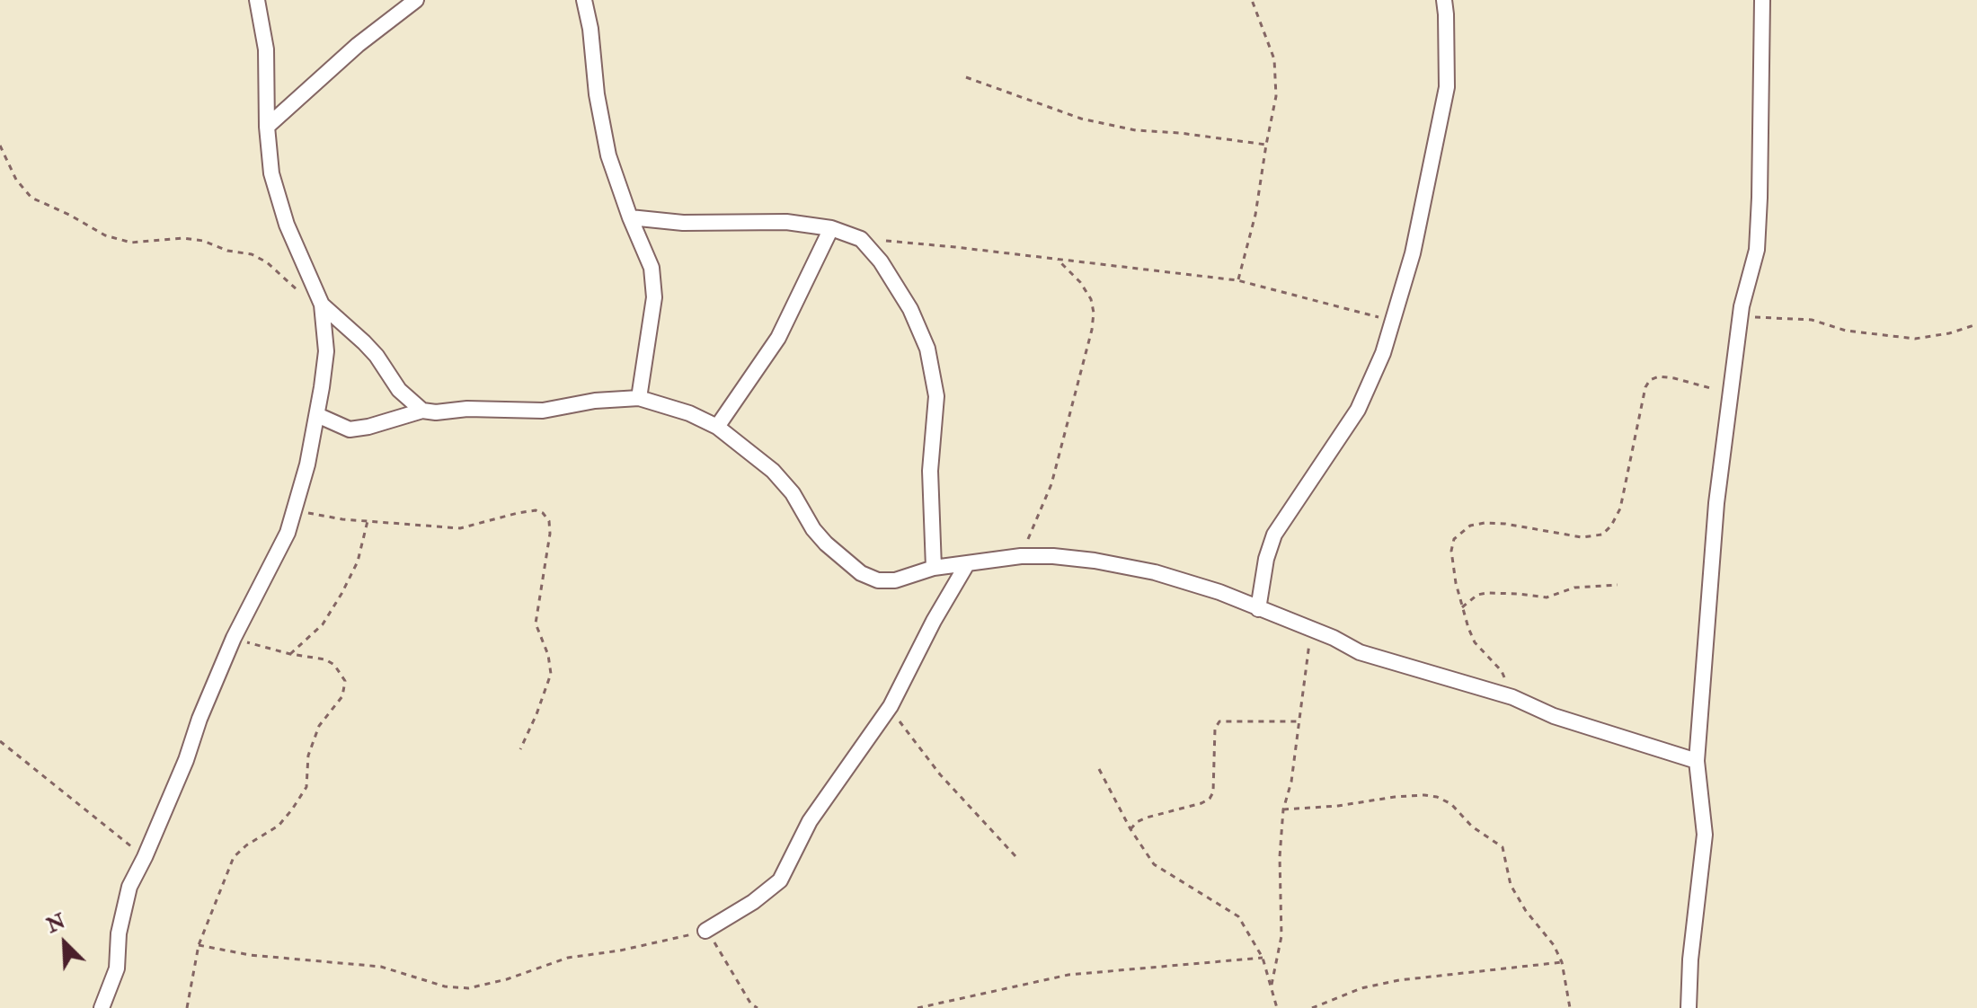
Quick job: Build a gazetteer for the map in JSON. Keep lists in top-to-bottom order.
{
  "north": "top left"
}
